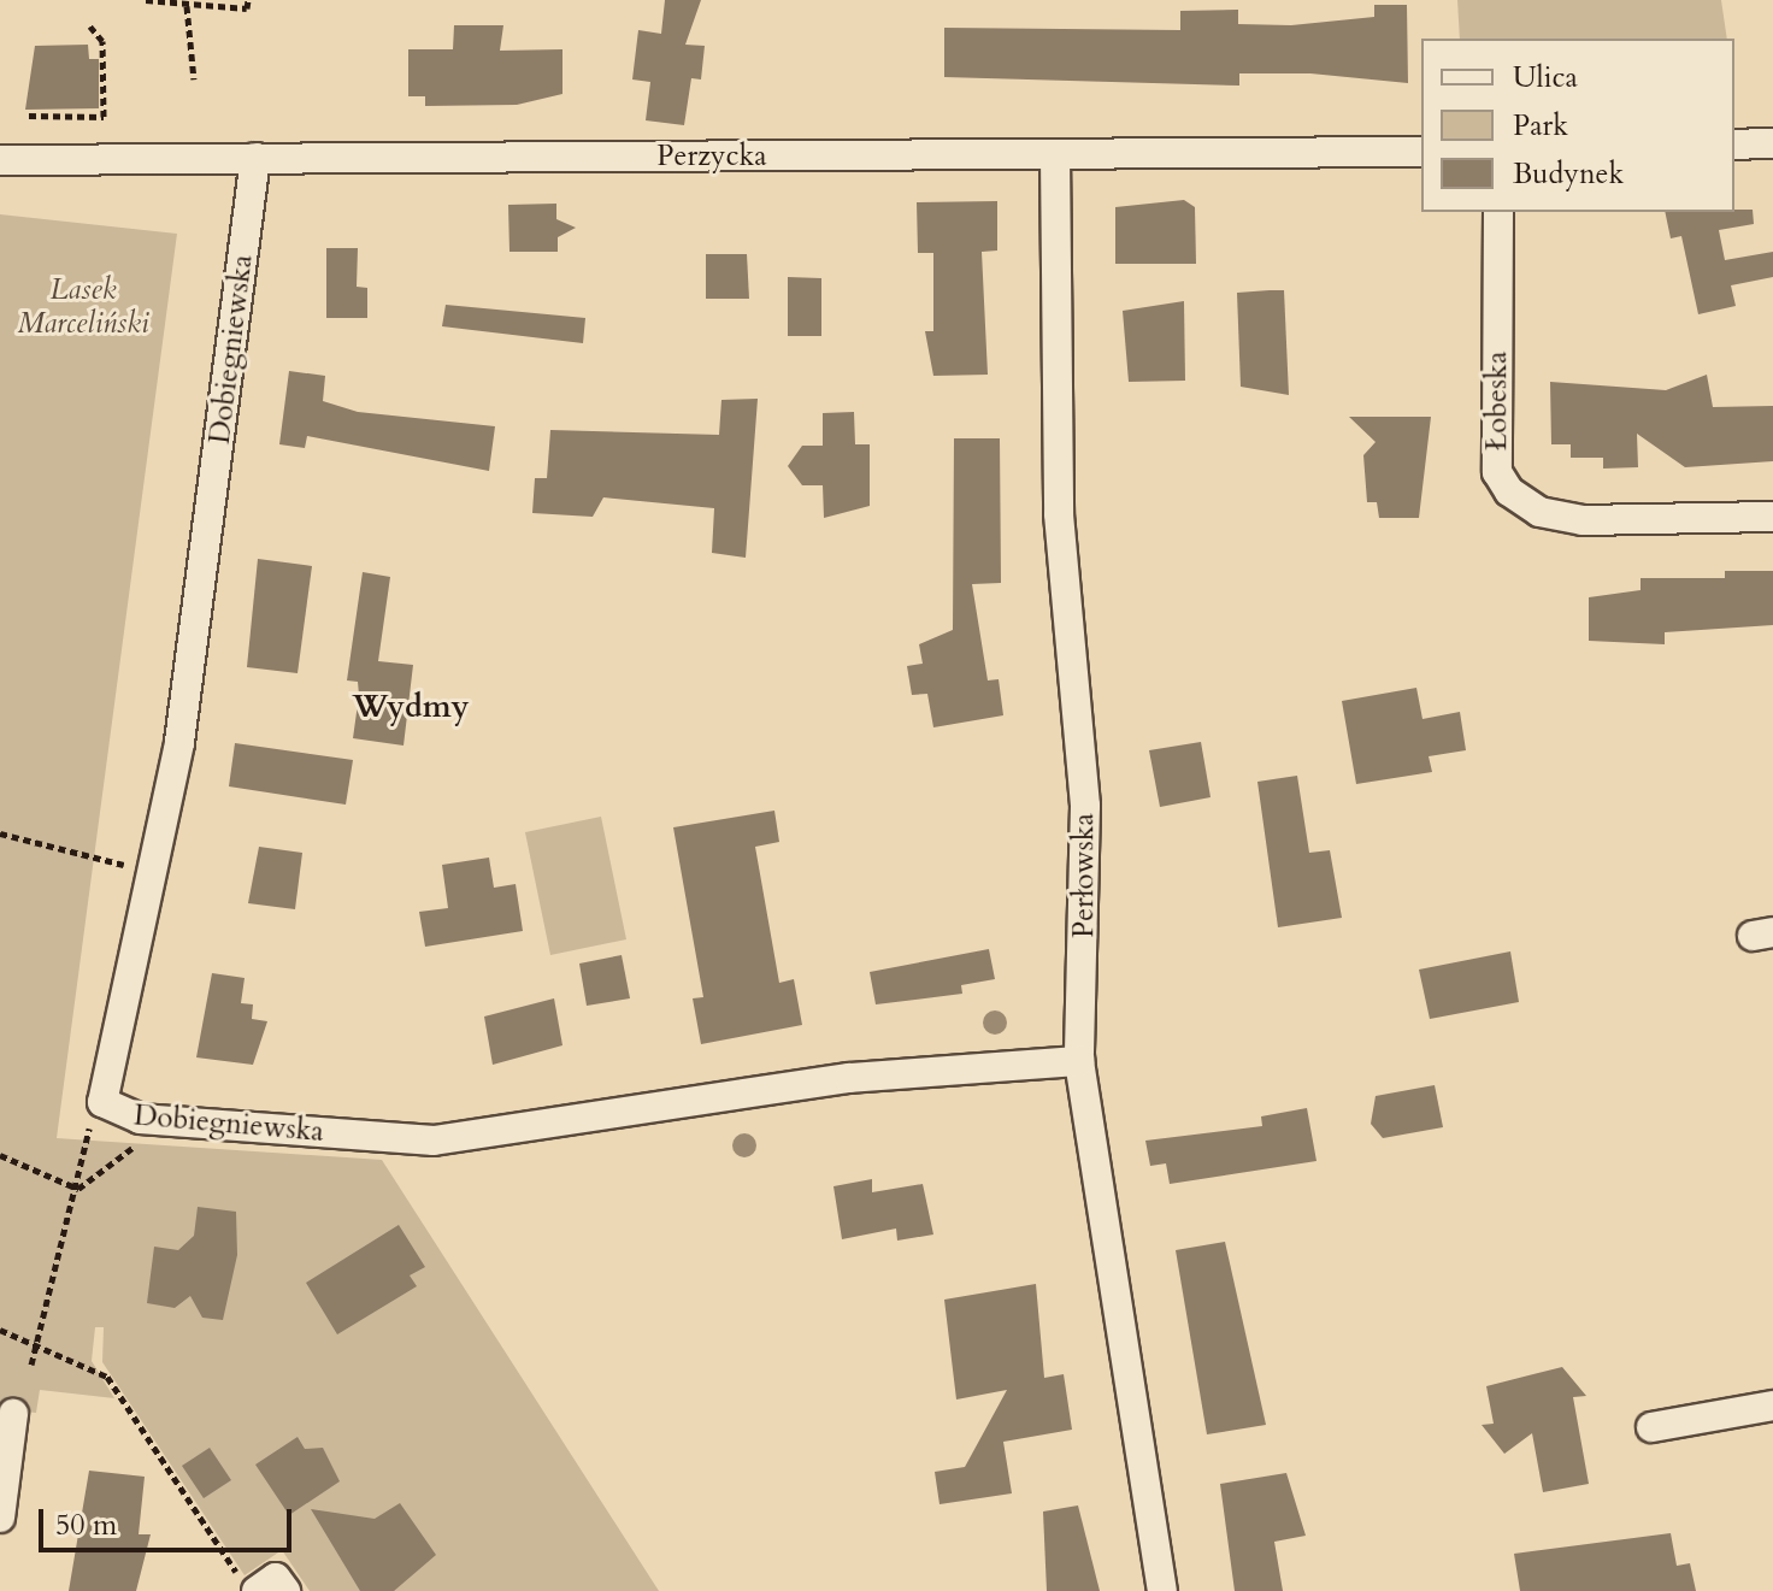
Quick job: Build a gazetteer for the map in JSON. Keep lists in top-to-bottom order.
{
  "streets": {
    "street": [
      "Perzycka",
      "Dobiegniewska",
      "Łobeska",
      "Perłowska"
    ]
  },
  "crossings": [
    ["Perzycka", "Dobiegniewska"],
    ["Perzycka", "Perłowska"],
    ["Dobiegniewska", "Perłowska"]
  ],
  "districts": ["Wydmy"],
  "parks": ["Lasek Marceliński"],
  "legend": ["Ulica", "Park", "Budynek"],
  "scale_bar": "50 m"
}
